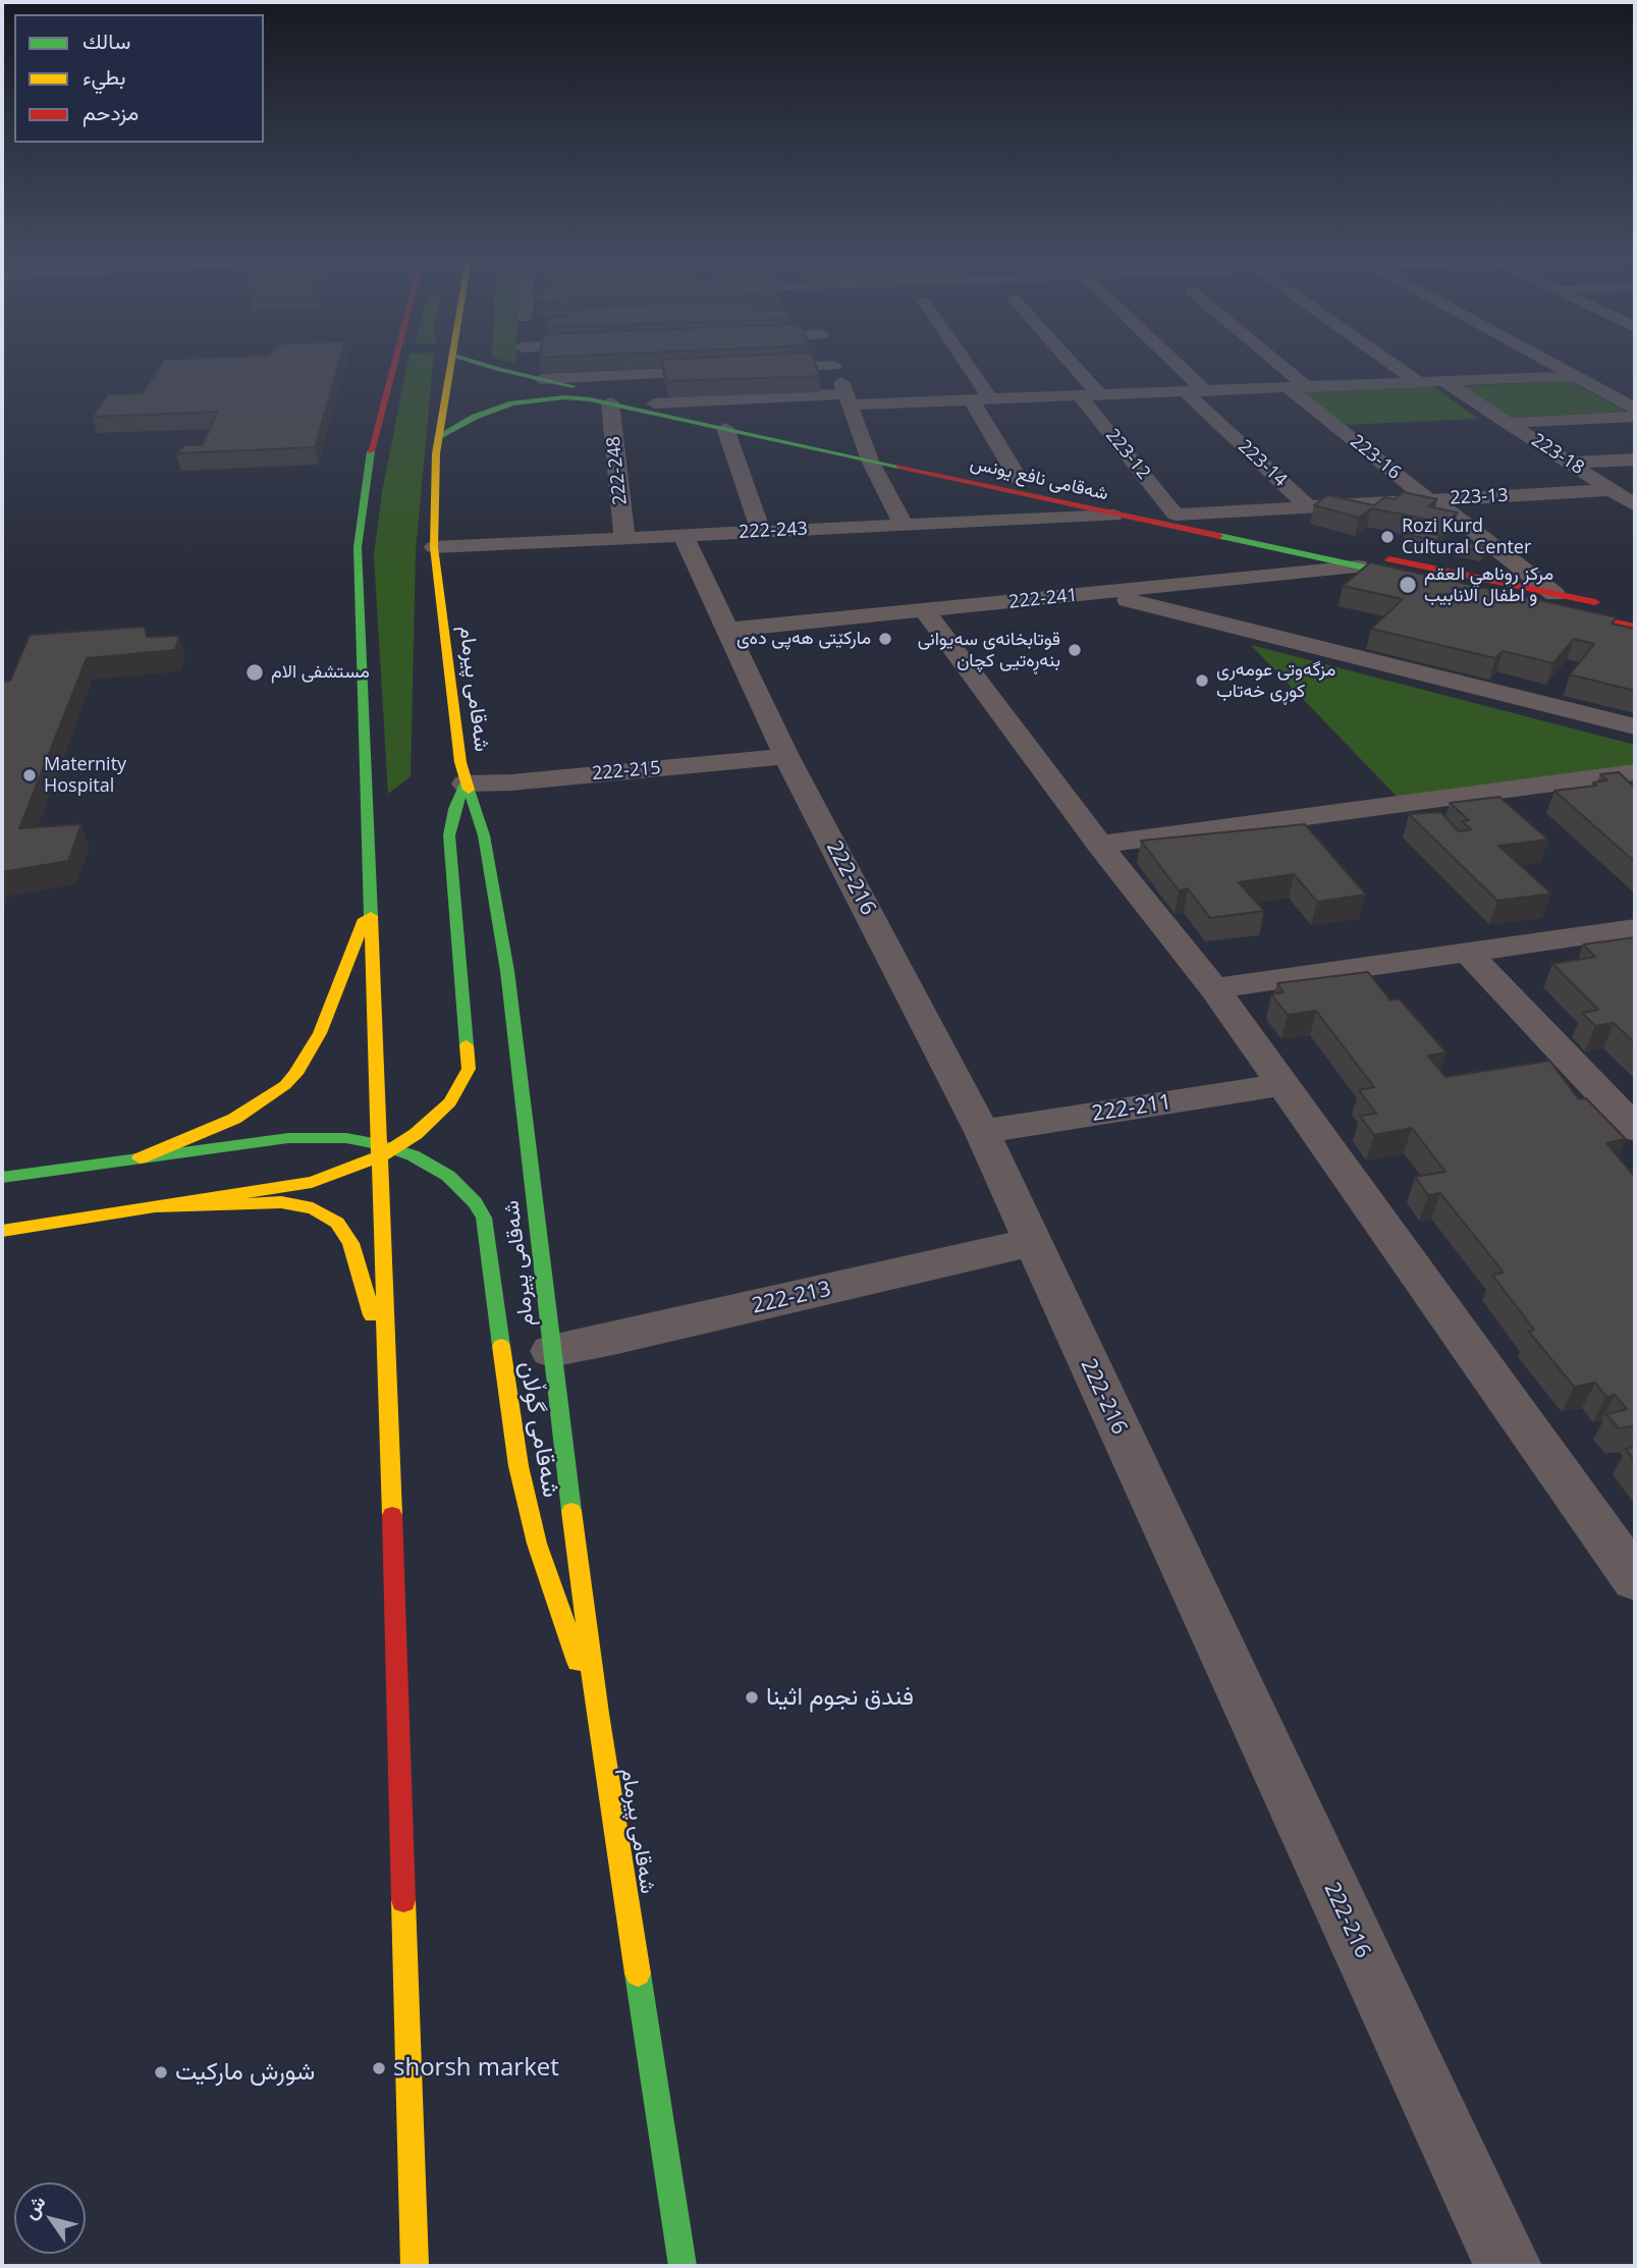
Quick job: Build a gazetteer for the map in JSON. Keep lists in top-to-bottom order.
{
  "streets": {
    "main road": ["شەقامی نافع یونس", "شەقامی پیرمام", "شەقامی گوڵان"],
    "street": [
      "223-12",
      "223-18",
      "223-16",
      "223-14",
      "222-248",
      "223-13",
      "222-243",
      "222-241",
      "222-215",
      "222-216",
      "222-211",
      "222-213"
    ]
  },
  "crossings": [
    ["223-12", "شەقامی نافع یونس"],
    ["223-12", "223-13"],
    ["223-18", "223-13"],
    ["223-16", "شەقامی نافع یونس"],
    ["223-16", "223-13"],
    ["223-14", "223-13"],
    ["222-248", "شەقامی نافع یونس"],
    ["222-248", "222-243"],
    ["شەقامی نافع یونس", "223-13"],
    ["شەقامی نافع یونس", "222-243"],
    ["شەقامی نافع یونس", "222-241"],
    ["شەقامی نافع یونس", "شەقامی پیرمام"],
    ["222-243", "شەقامی پیرمام"],
    ["222-243", "222-216"],
    ["222-241", "222-216"],
    ["شەقامی پیرمام", "222-215"],
    ["شەقامی پیرمام", "222-213"],
    ["شەقامی پیرمام", "شەقامی گوڵان"],
    ["222-215", "222-216"],
    ["222-216", "222-211"],
    ["222-216", "222-213"]
  ],
  "places": [
    "Rozi Kurd Cultural Center",
    "مركز روناهي العقم و اطفال الانابيب",
    "مارکێتی هەپی دەی",
    "قوتابخانەی سەیوانی بنەڕەتیی کچان",
    "مستشفى الام",
    "مزگەوتی عومەری کوڕی خەتاب",
    "Maternity Hospital",
    "فندق نجوم اثينا",
    "shorsh market",
    "شورش ماركيت"
  ],
  "legend": ["سالك", "بطيء", "مزدحم"],
  "north": "top left"
}
